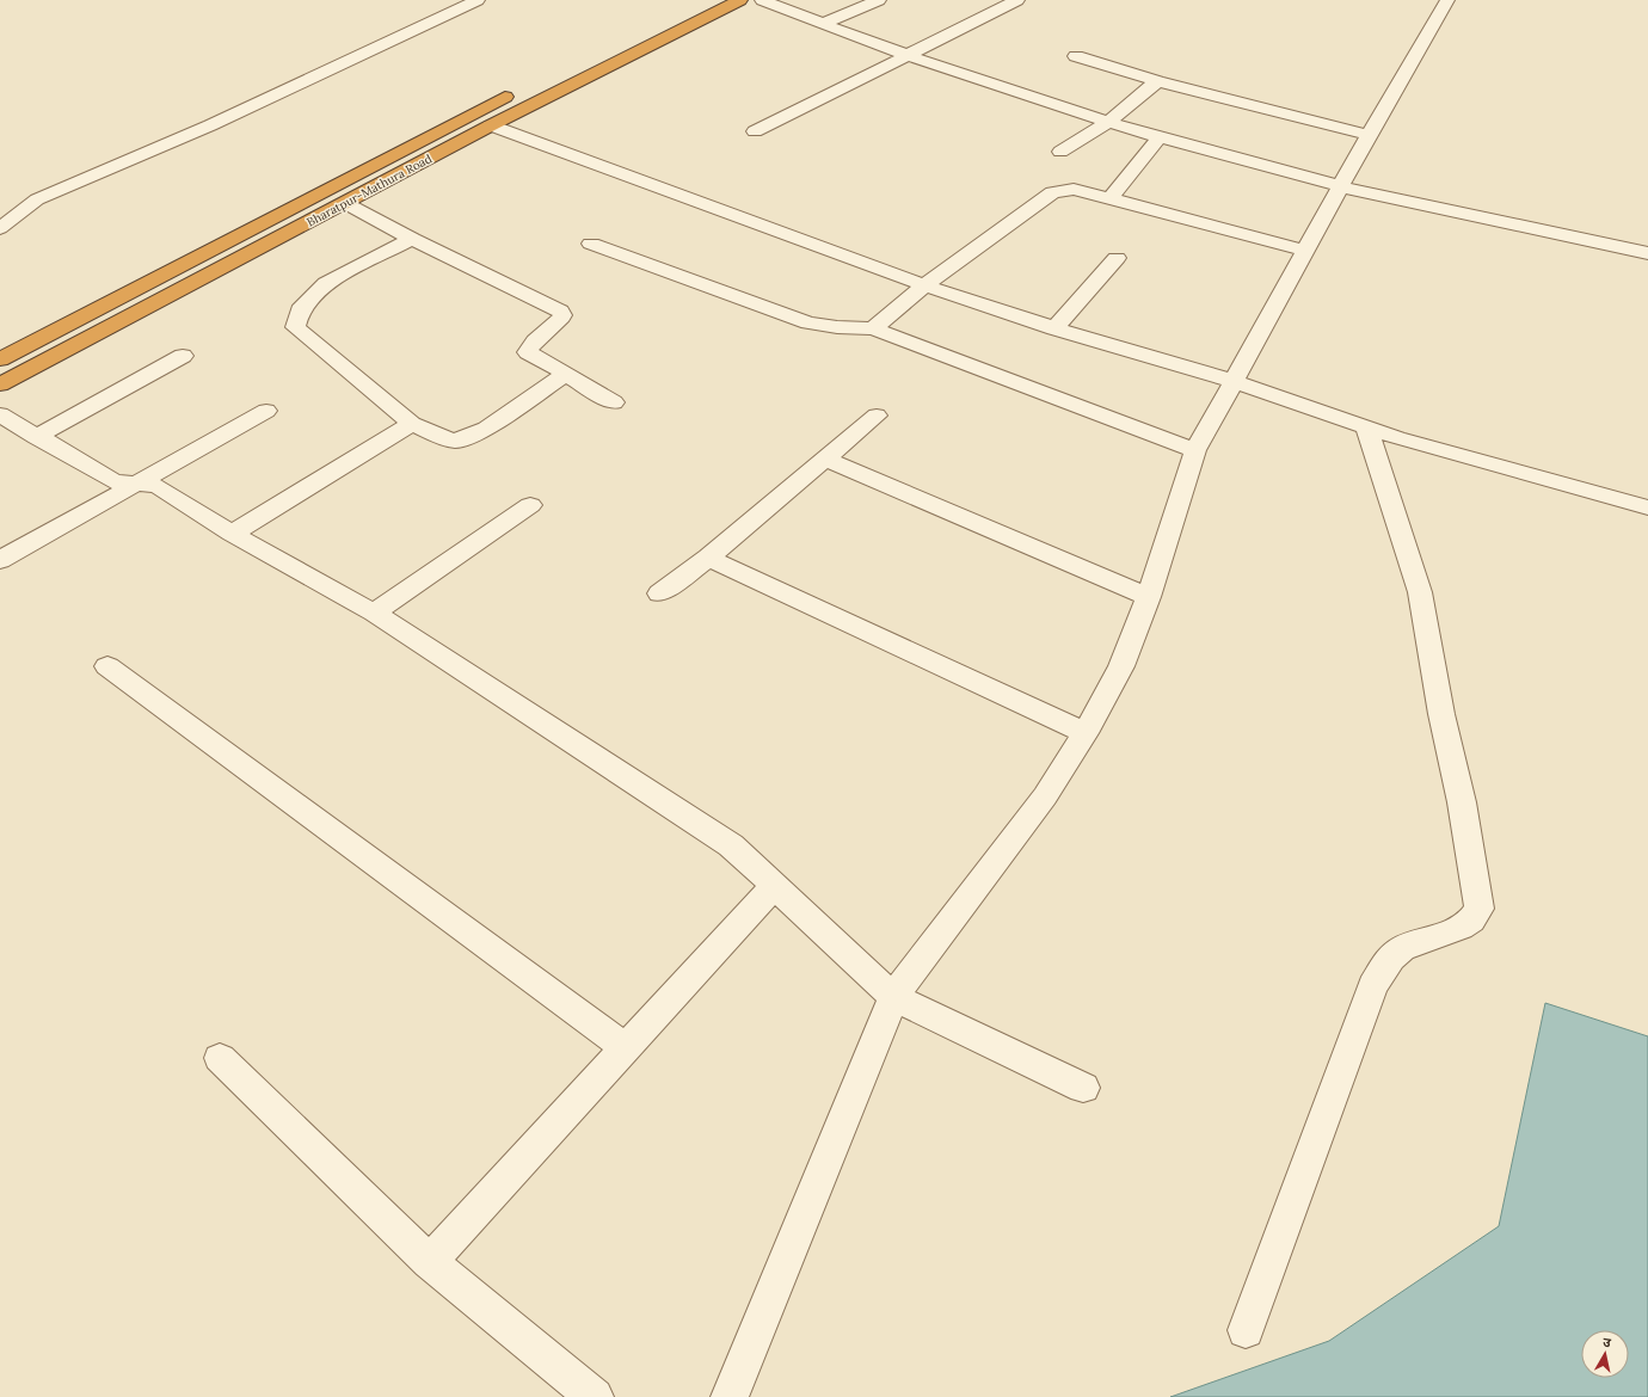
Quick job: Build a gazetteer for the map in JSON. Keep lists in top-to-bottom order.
{
  "streets": {
    "highway": ["Bharatpur-Mathura Road"]
  },
  "north": "top"
}
